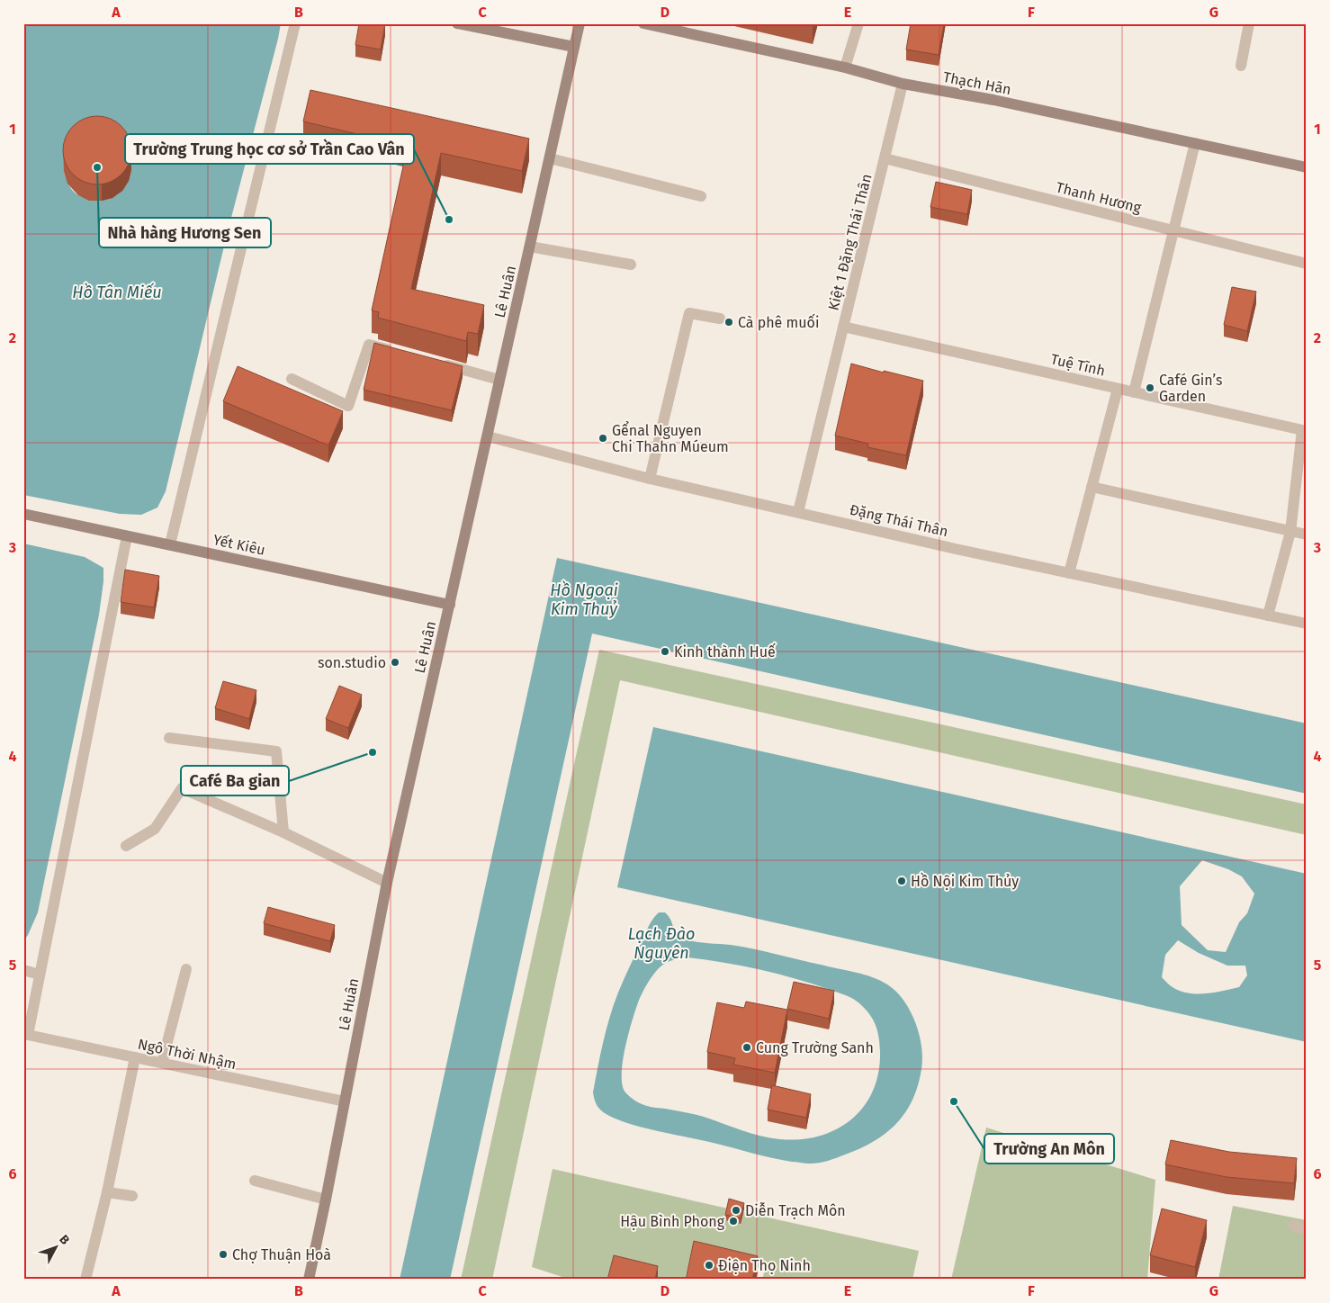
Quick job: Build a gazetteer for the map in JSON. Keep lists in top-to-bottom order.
{
  "streets": {
    "street": [
      "Thạch Hãn",
      "Thanh Hương",
      "Kiệt 1 Đặng Thái Thân",
      "Lê Huân",
      "Tuệ Tĩnh",
      "Đặng Thái Thân",
      "Yết Kiêu",
      "Ngô Thời Nhậm"
    ]
  },
  "crossings": [
    ["Thạch Hãn", "Kiệt 1 Đặng Thái Thân"],
    ["Thanh Hương", "Kiệt 1 Đặng Thái Thân"],
    ["Kiệt 1 Đặng Thái Thân", "Tuệ Tĩnh"],
    ["Kiệt 1 Đặng Thái Thân", "Đặng Thái Thân"],
    ["Lê Huân", "Đặng Thái Thân"],
    ["Lê Huân", "Yết Kiêu"],
    ["Lê Huân", "Ngô Thời Nhậm"]
  ],
  "water": ["Hồ Tân Miếu", "Hồ Ngoại Kim Thuỷ", "Lạch Đào Nguyên"],
  "places": [
    "Nhà hàng Hương Sen",
    "Trường Trung học cơ sở Trần Cao Vân",
    "Cà phê muối",
    "Café Gin’s Garden",
    "Gểnal Nguyen Chi Thahn Múeum",
    "Kinh thành Huế",
    "son.studio",
    "Café Ba gian",
    "Hồ Nội Kim Thủy",
    "Cung Trường Sanh",
    "Trường An Môn",
    "Diễn Trạch Môn",
    "Hậu Bình Phong",
    "Chợ Thuận Hoà",
    "Điện Thọ Ninh"
  ],
  "north": "top right",
  "grid": {
    "columns": [
      "A",
      "B",
      "C",
      "D",
      "E",
      "F",
      "G"
    ],
    "rows": [
      "1",
      "2",
      "3",
      "4",
      "5",
      "6"
    ]
  }
}
